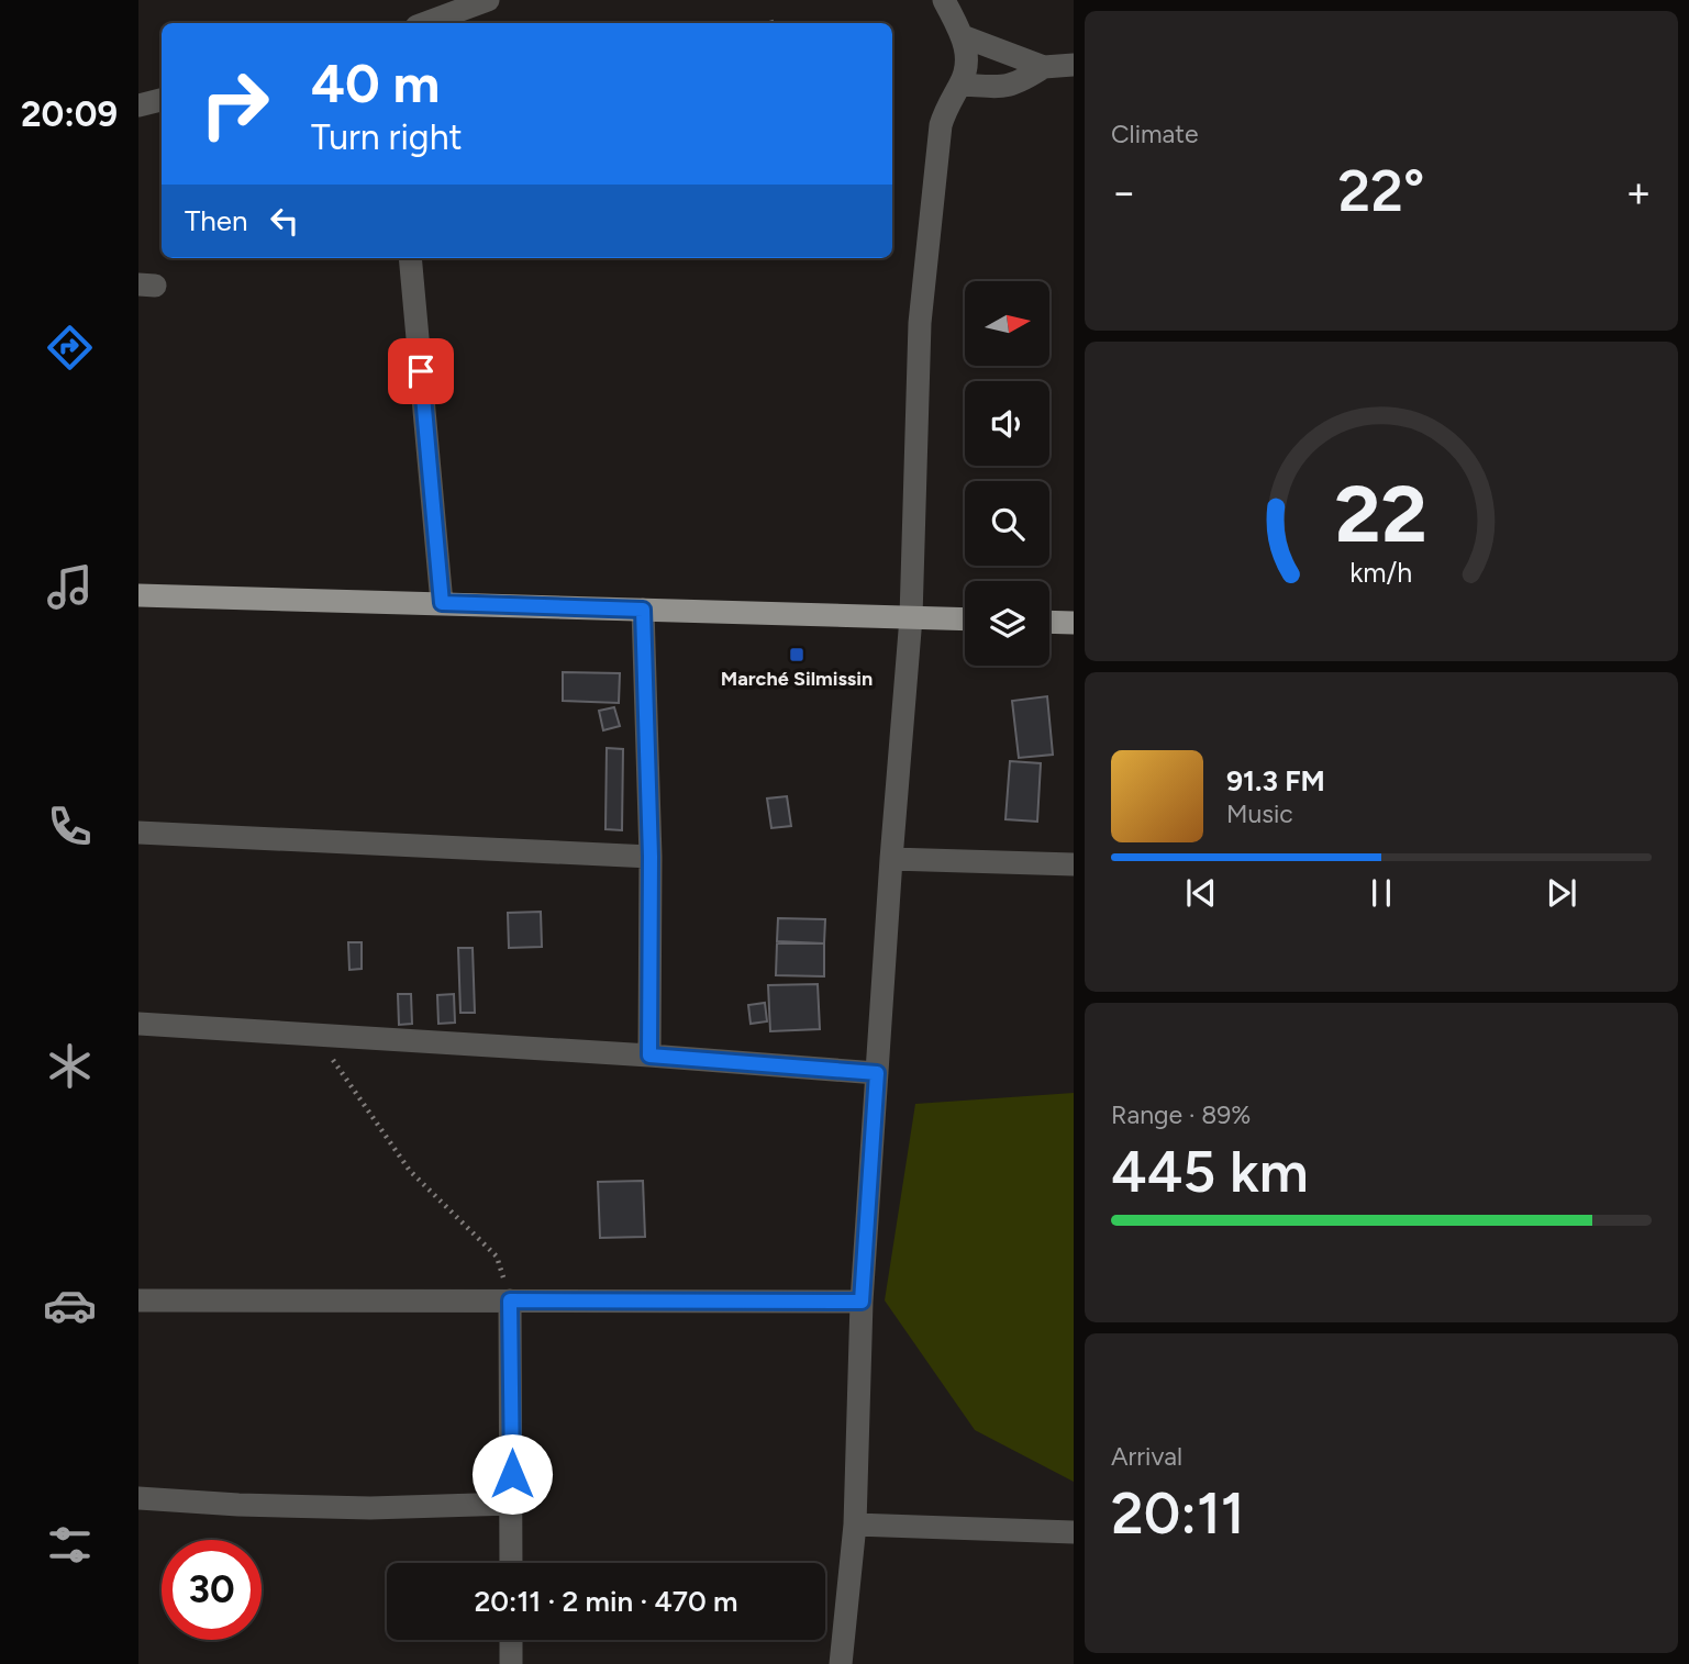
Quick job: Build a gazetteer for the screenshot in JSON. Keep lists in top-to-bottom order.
{
  "places": {
    "transit": ["Marché Silmissin"]
  },
  "north": "right",
  "page": {
    "tabs": "20:09",
    "tile": [
      "Climate",
      ["Range · 89%", "445 km"],
      ["Arrival", "20:11"]
    ],
    "turn": ["40 m", "Turn right"],
    "heat": ["−", "22°", "+"],
    "then": "Then",
    "song": ["91.3 FM", "Music"],
    "limit": "30",
    "trip": "20:11 · 2 min · 470 m",
    "gauge": ["22", "km/h"]
  }
}
